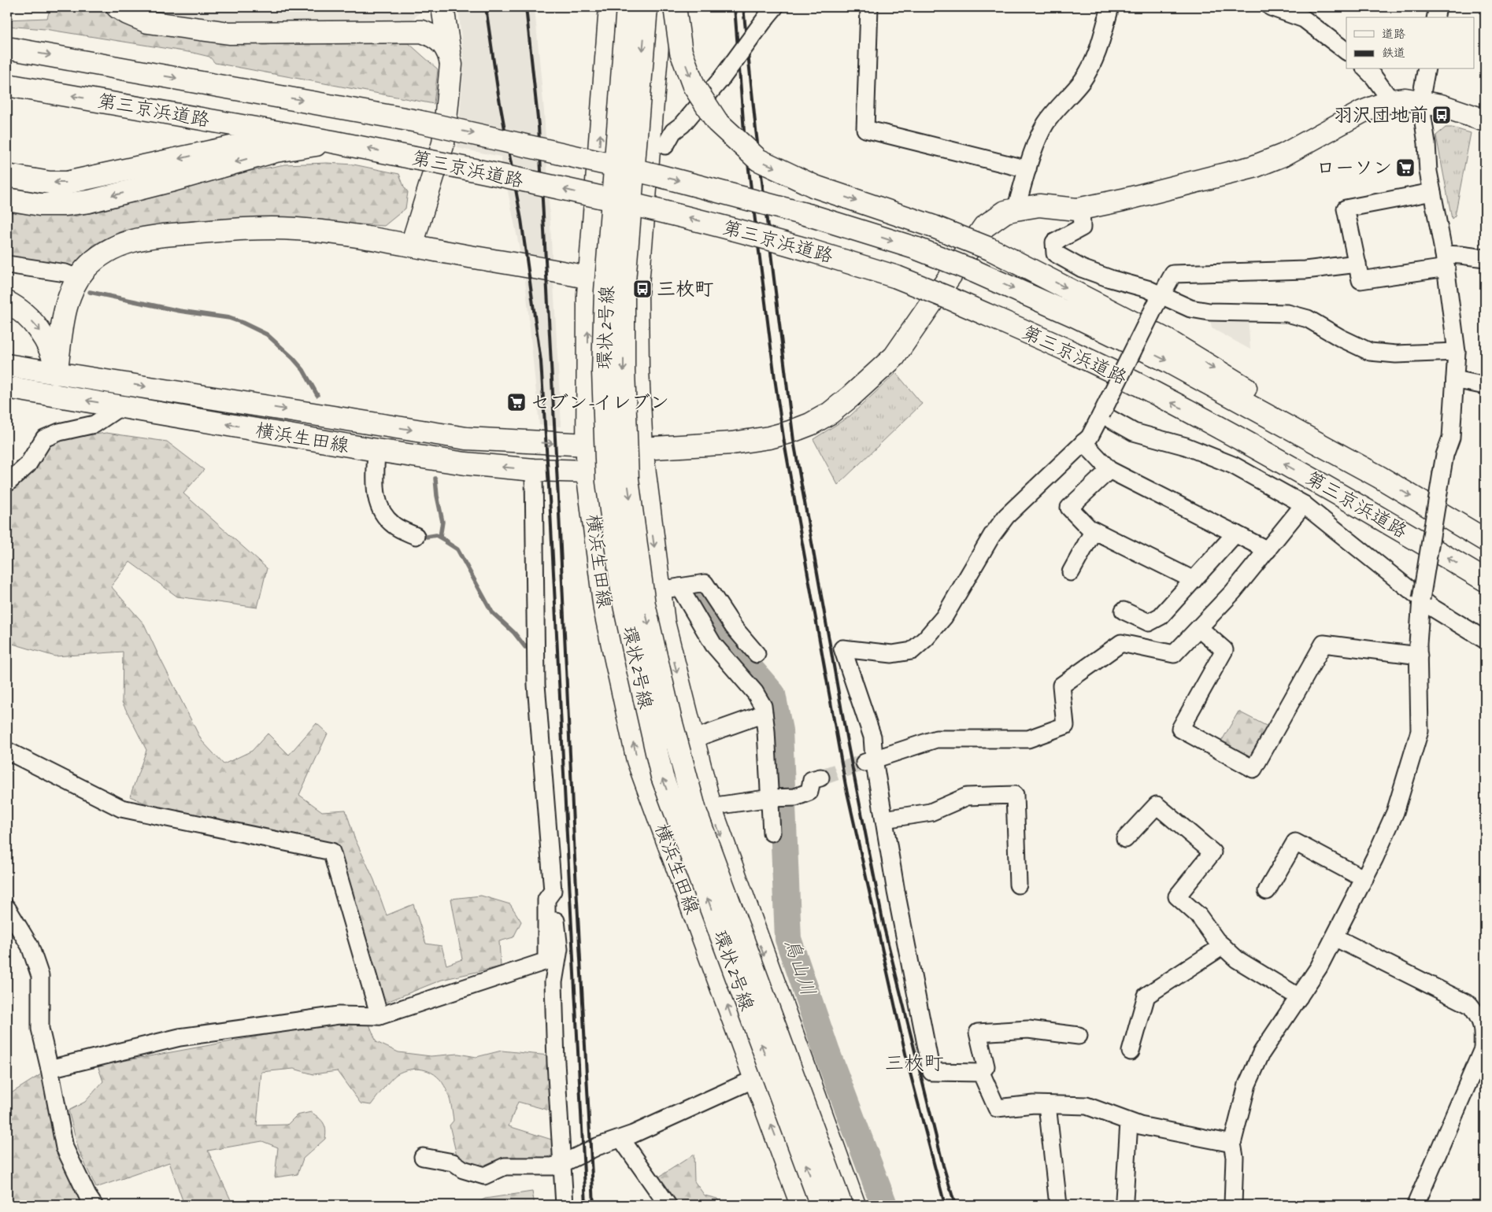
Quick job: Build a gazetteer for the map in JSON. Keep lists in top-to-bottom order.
{
  "streets": {
    "main road": ["第三京浜道路", "環状2号線", "横浜生田線"]
  },
  "districts": ["三枚町"],
  "water": ["鳥山川"],
  "places": {
    "bus stop": ["羽沢団地前", "三枚町"],
    "supermarket": ["ローソン", "セブン-イレブン"]
  },
  "legend": ["道路", "鉄道"]
}
